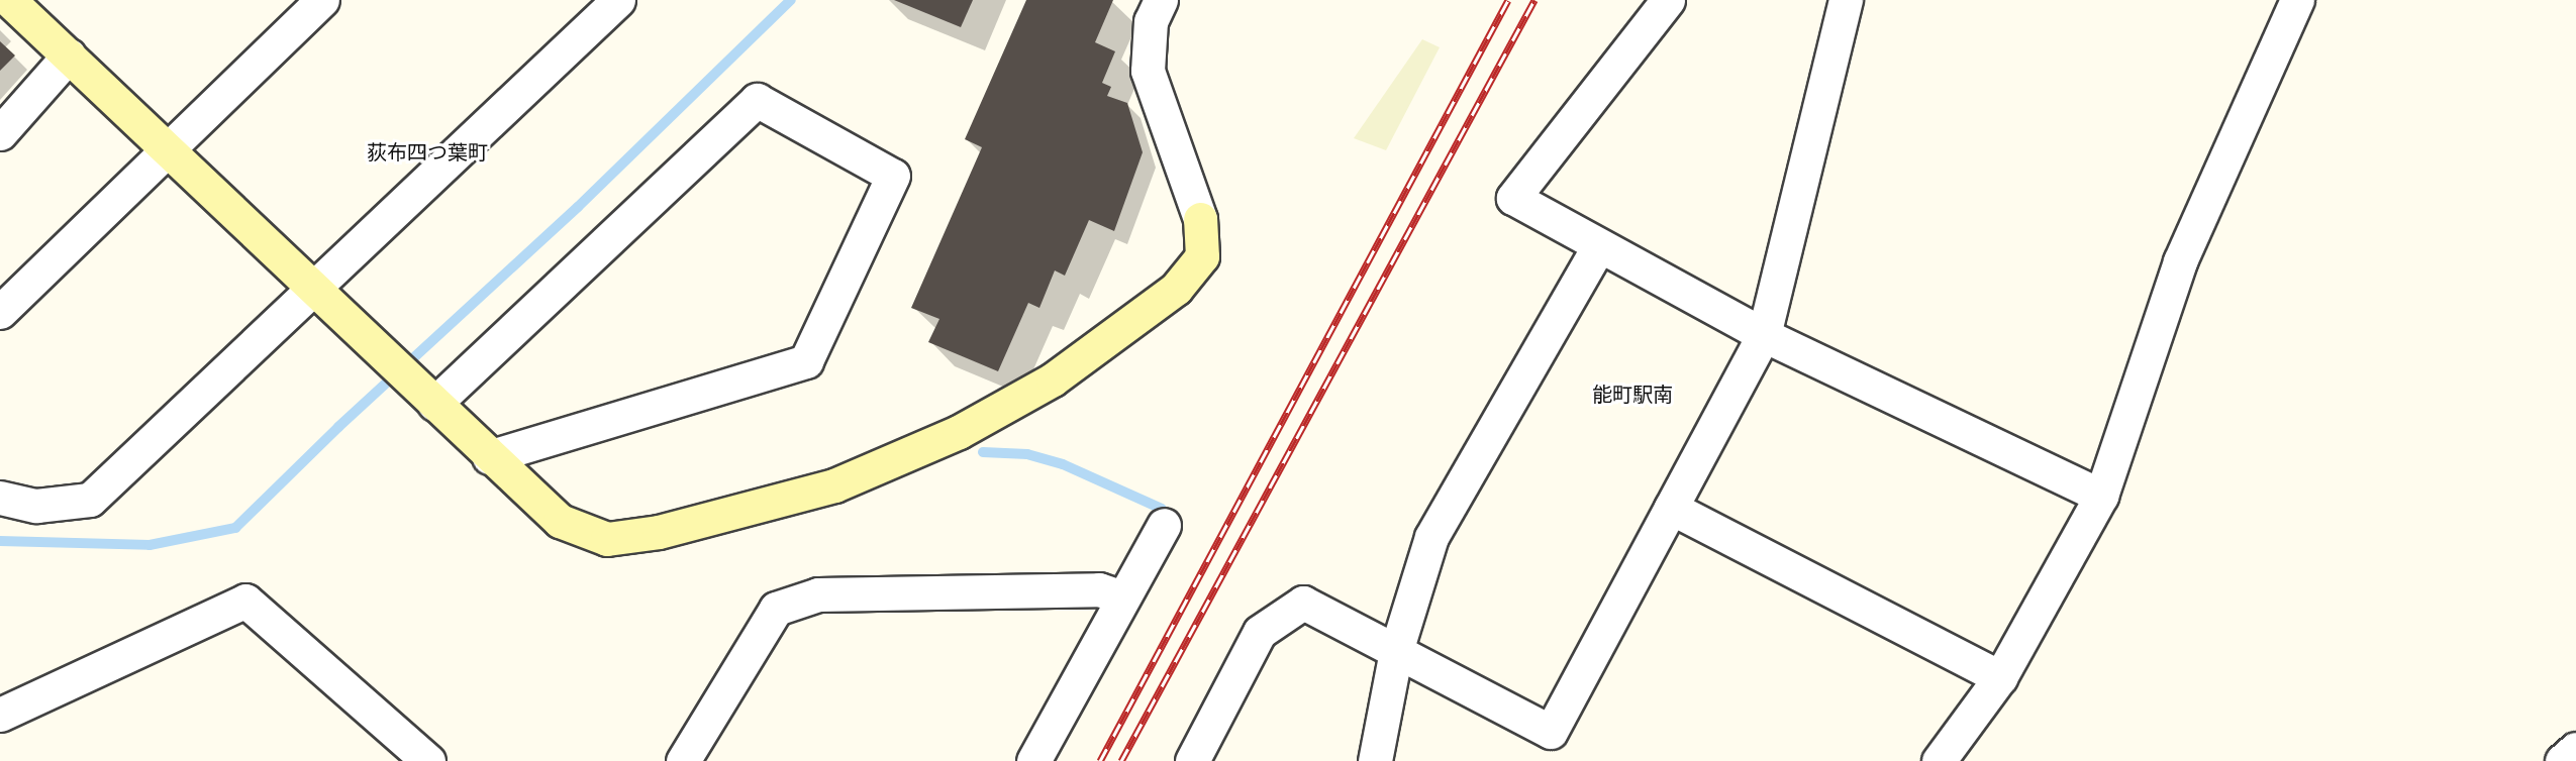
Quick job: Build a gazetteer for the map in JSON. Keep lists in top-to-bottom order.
{
  "districts": ["荻布四つ葉町", "能町駅南"]
}
